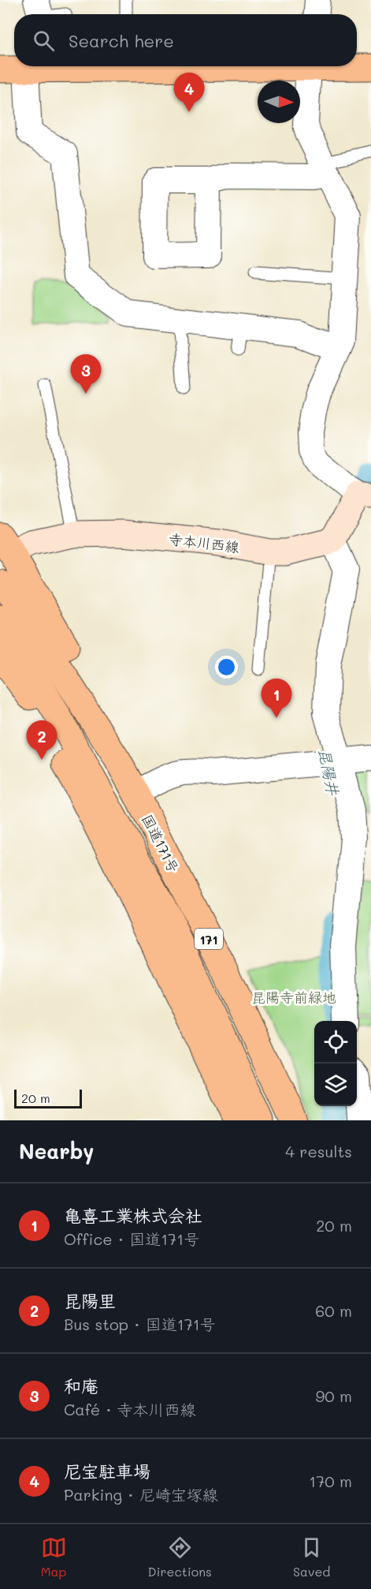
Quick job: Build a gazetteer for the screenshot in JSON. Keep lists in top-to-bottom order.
{
  "streets": {
    "main road": ["寺本川西線", "国道171号", "171"]
  },
  "water": ["昆陽井"],
  "parks": ["昆陽寺前緑地"],
  "scale_bar": "20 m",
  "north": "right",
  "page": {
    "search": "Search here",
    "pins": [
      "4",
      "3",
      "1",
      "2"
    ],
    "scale": "20 m",
    "heading": ["Nearby", "4 results"],
    "list": [
      {
        "mark": "1",
        "name": "亀喜工業株式会社",
        "note": "Office · 国道171号",
        "value": "20 m"
      },
      {
        "mark": "2",
        "name": "昆陽里",
        "note": "Bus stop · 国道171号",
        "value": "60 m"
      },
      {
        "mark": "3",
        "name": "和庵",
        "note": "Café · 寺本川西線",
        "value": "90 m"
      },
      {
        "mark": "4",
        "name": "尼宝駐車場",
        "note": "Parking · 尼崎宝塚線",
        "value": "170 m"
      }
    ],
    "nav": ["Map", "Directions", "Saved"]
  }
}
